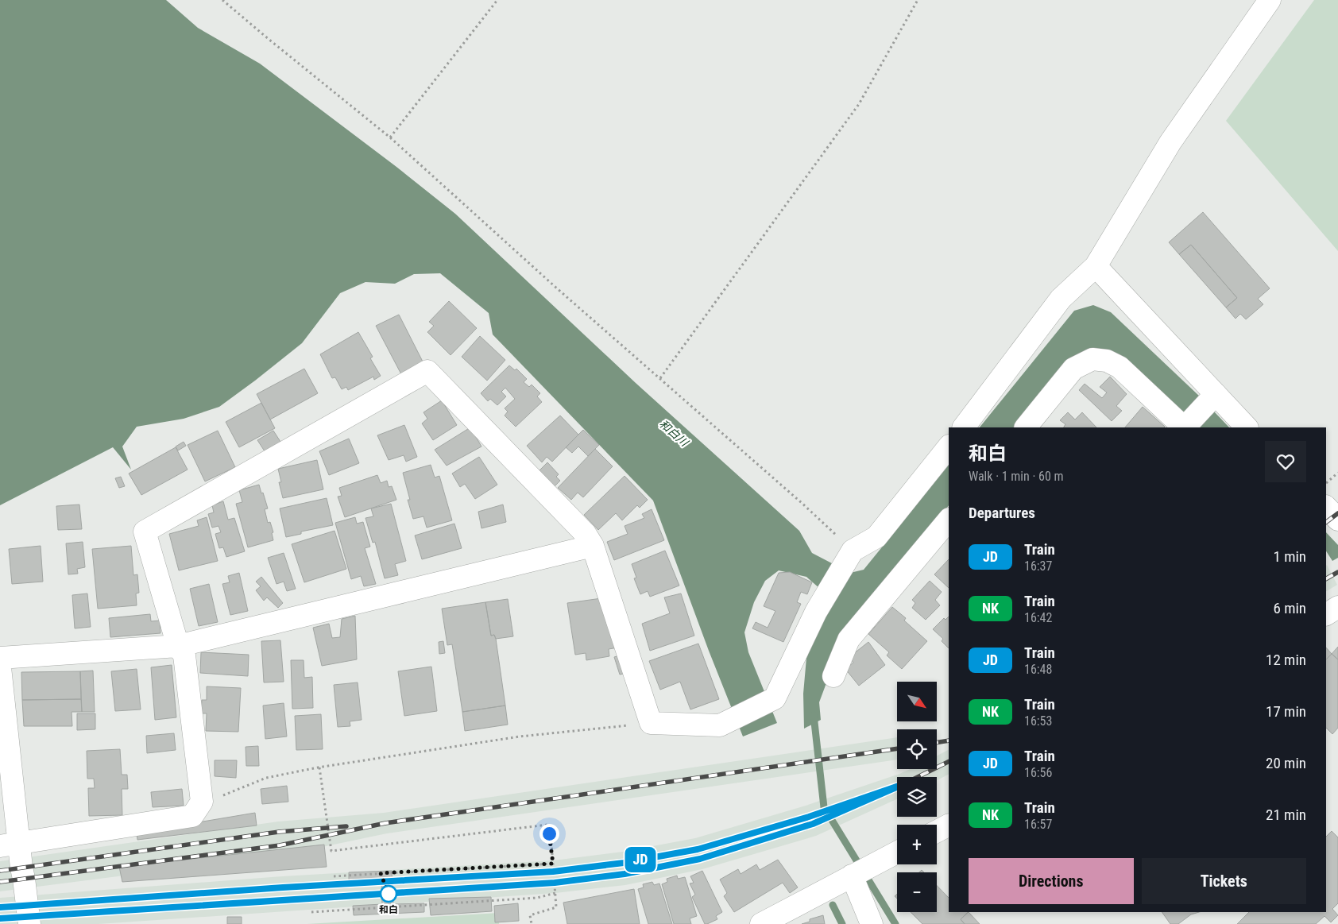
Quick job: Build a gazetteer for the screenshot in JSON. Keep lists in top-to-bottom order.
{
  "water": ["和白川"],
  "places": ["和白"],
  "north": "bottom right",
  "page": {
    "on_map": "JD",
    "heading": [
      ["和白", "Walk · 1 min · 60 m"],
      "Departures"
    ],
    "list": [
      {
        "mark": "JD",
        "name": "Train",
        "note": "16:37",
        "value": "1 min"
      },
      {
        "mark": "NK",
        "name": "Train",
        "note": "16:42",
        "value": "6 min"
      },
      {
        "mark": "JD",
        "name": "Train",
        "note": "16:48",
        "value": "12 min"
      },
      {
        "mark": "NK",
        "name": "Train",
        "note": "16:53",
        "value": "17 min"
      },
      {
        "mark": "JD",
        "name": "Train",
        "note": "16:56",
        "value": "20 min"
      },
      {
        "mark": "NK",
        "name": "Train",
        "note": "16:57",
        "value": "21 min"
      }
    ],
    "map_buttons": ["+", "−"],
    "buttons": ["Directions", "Tickets"]
  }
}
